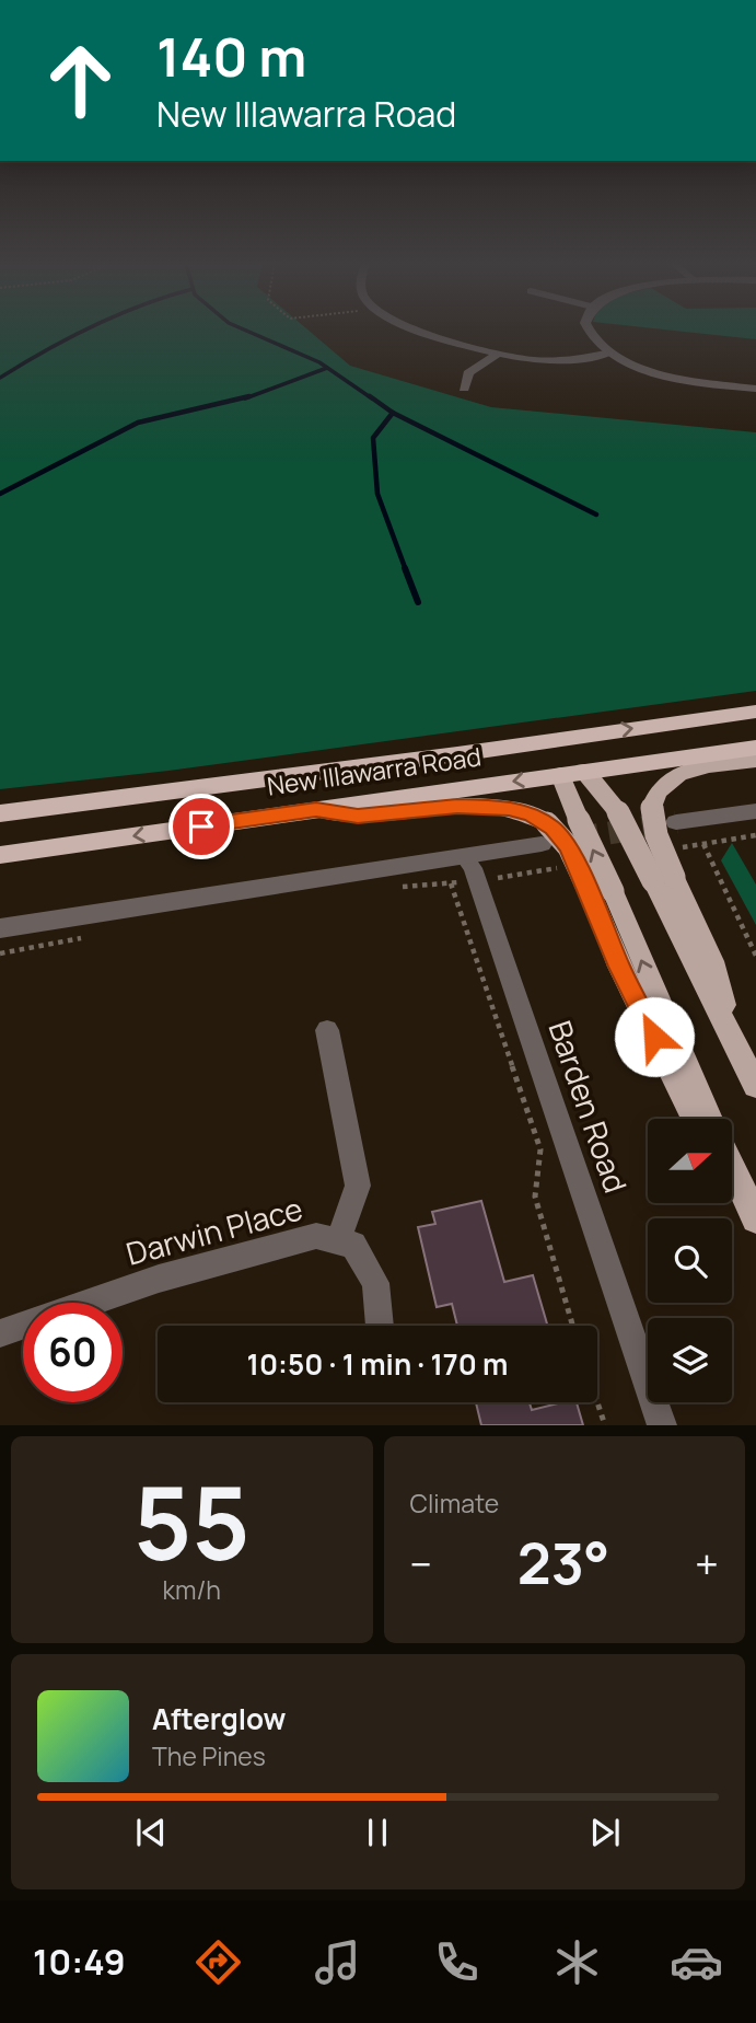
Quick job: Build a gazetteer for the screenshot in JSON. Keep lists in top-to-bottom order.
{
  "streets": {
    "highway": ["New Illawarra Road"],
    "street": ["Barden Road", "Darwin Place"]
  },
  "north": "right",
  "page": {
    "turn": ["140 m", "New Illawarra Road"],
    "limit": "60",
    "trip": "10:50 · 1 min · 170 m",
    "tile": [
      ["55", "km/h"],
      "Climate"
    ],
    "heat": ["−", "23°", "+"],
    "song": ["Afterglow", "The Pines"],
    "tabs": "10:49"
  }
}
